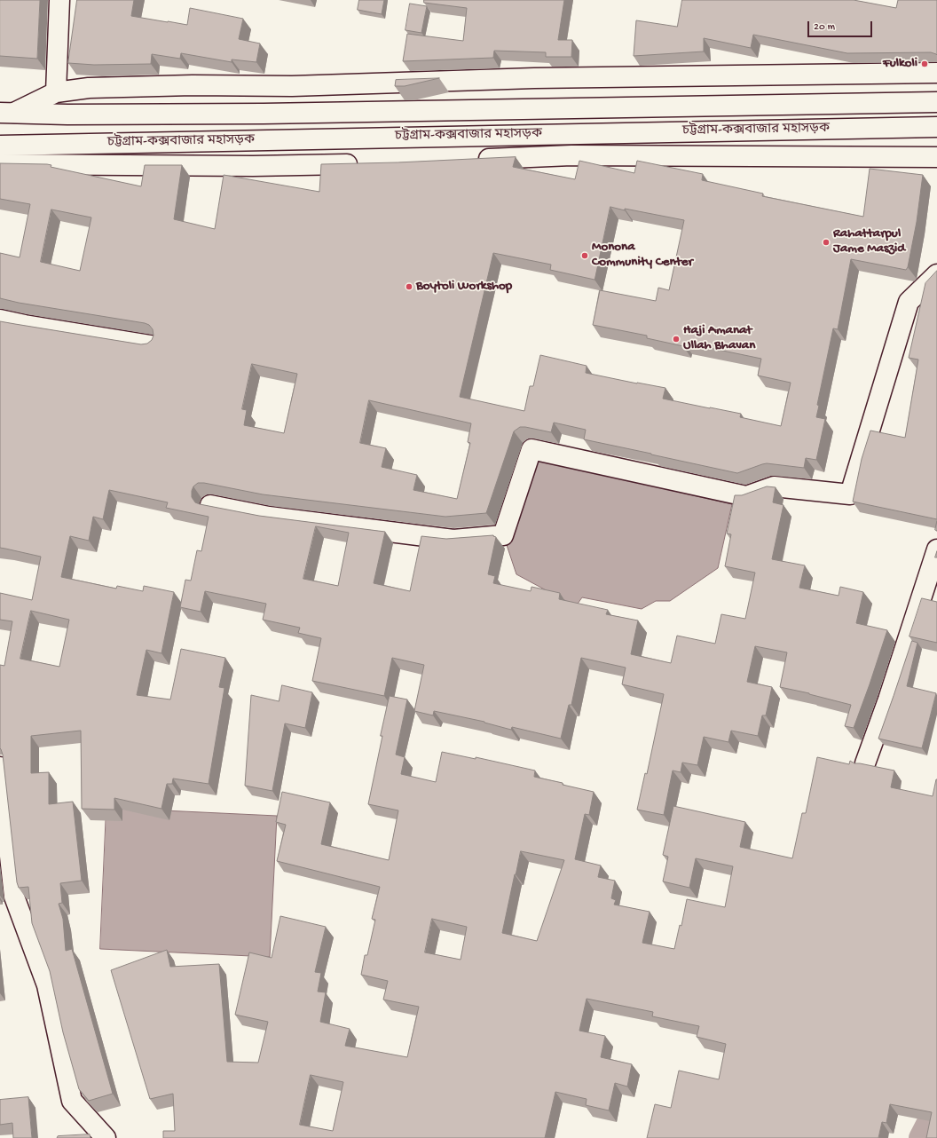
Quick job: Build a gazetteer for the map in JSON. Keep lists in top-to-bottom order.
{
  "streets": {
    "main road": ["চট্টগ্রাম-কক্সবাজার মহাসড়ক"]
  },
  "places": [
    "Fulkoli",
    "Rahattarpul Jame Maszid",
    "Monona Community Center",
    "Boytoli Workshop",
    "Haji Amanat Ullah Bhavan"
  ],
  "scale_bar": "20 m"
}
